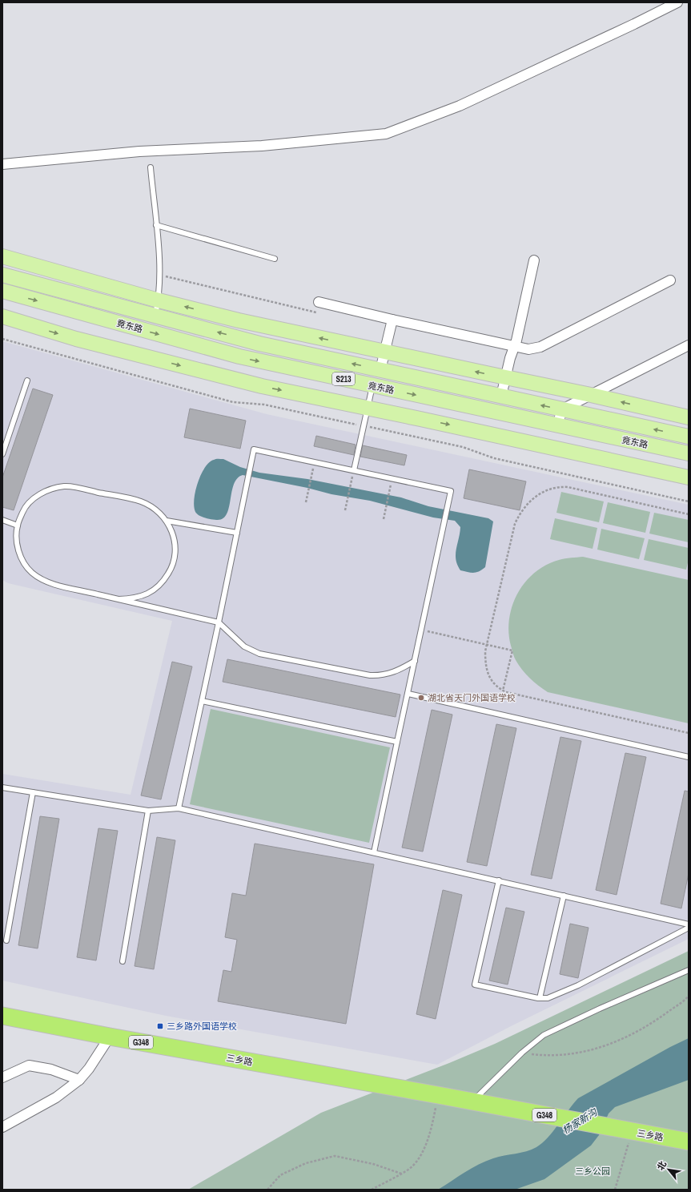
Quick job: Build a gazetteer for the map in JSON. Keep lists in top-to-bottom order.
{
  "streets": {
    "highway": ["G348", "三乡路"],
    "main road": ["竟东路", "S213"]
  },
  "water": ["杨家新沟"],
  "parks": ["三乡公园"],
  "places": {
    "other": ["湖北省天门外国语学校"],
    "transit": ["三乡路外国语学校"]
  },
  "north": "top left"
}
